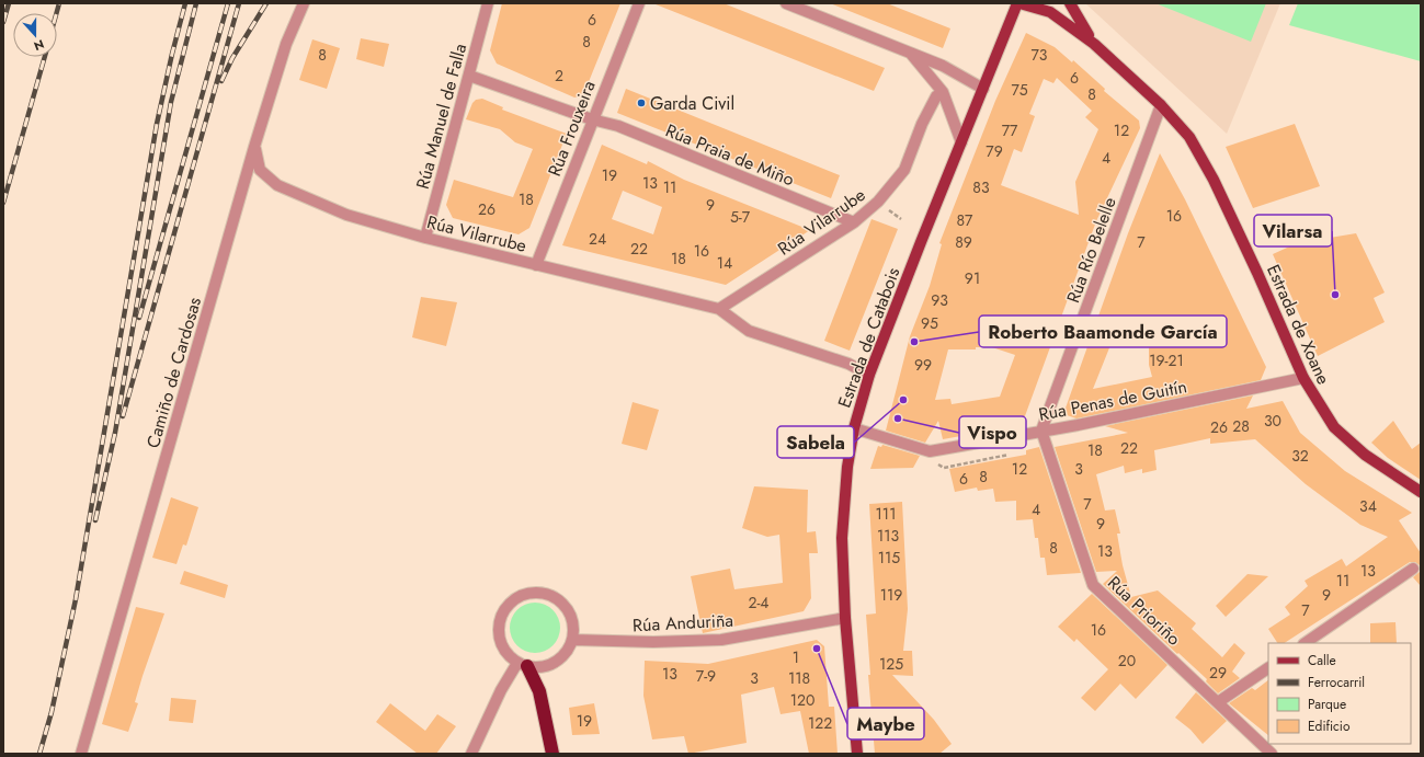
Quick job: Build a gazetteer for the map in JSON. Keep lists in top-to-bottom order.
{
  "streets": {
    "main road": ["Estrada de Xoane", "Estrada de Catabois"],
    "street": [
      "Rúa Manuel de Falla",
      "Rúa Frouxeira",
      "Rúa Praia de Miño",
      "Rúa Vilarrube",
      "Rúa Río Belelle",
      "Camiño de Cardosas",
      "Rúa Penas de Guitín",
      "Rúa Prioriño",
      "Rúa Anduriña"
    ]
  },
  "crossings": [
    ["Rúa Manuel de Falla", "Rúa Praia de Miño"],
    ["Rúa Manuel de Falla", "Rúa Vilarrube"],
    ["Rúa Frouxeira", "Rúa Praia de Miño"],
    ["Rúa Frouxeira", "Rúa Vilarrube"],
    ["Rúa Praia de Miño", "Rúa Vilarrube"],
    ["Rúa Vilarrube", "Estrada de Catabois"],
    ["Rúa Vilarrube", "Camiño de Cardosas"],
    ["Rúa Río Belelle", "Estrada de Xoane"],
    ["Rúa Río Belelle", "Rúa Penas de Guitín"],
    ["Rúa Río Belelle", "Rúa Prioriño"],
    ["Estrada de Xoane", "Rúa Penas de Guitín"],
    ["Estrada de Catabois", "Rúa Penas de Guitín"],
    ["Estrada de Catabois", "Rúa Anduriña"],
    ["Rúa Penas de Guitín", "Rúa Prioriño"]
  ],
  "places": [
    "Garda Civil",
    "Vilarsa",
    "Roberto Baamonde García",
    "Sabela",
    "Vispo",
    "Maybe"
  ],
  "house_numbers": [
    "6",
    "8",
    "8",
    "73",
    "2",
    "6",
    "75",
    "8",
    "77",
    "12",
    "79",
    "4",
    "19",
    "13",
    "11",
    "83",
    "18",
    "9",
    "26",
    "16",
    "5-7",
    "87",
    "24",
    "89",
    "7",
    "22",
    "16",
    "18",
    "14",
    "91",
    "93",
    "95",
    "19-21",
    "99",
    "30",
    "28",
    "26",
    "22",
    "18",
    "32",
    "12",
    "3",
    "8",
    "6",
    "7",
    "34",
    "4",
    "111",
    "9",
    "113",
    "8",
    "13",
    "115",
    "13",
    "11",
    "119",
    "9",
    "2-4",
    "7",
    "16",
    "1",
    "20",
    "125",
    "29",
    "13",
    "7-9",
    "3",
    "118",
    "120",
    "19",
    "122"
  ],
  "legend": [
    "Calle",
    "Ferrocarril",
    "Parque",
    "Edificio"
  ],
  "north": "bottom"
}
